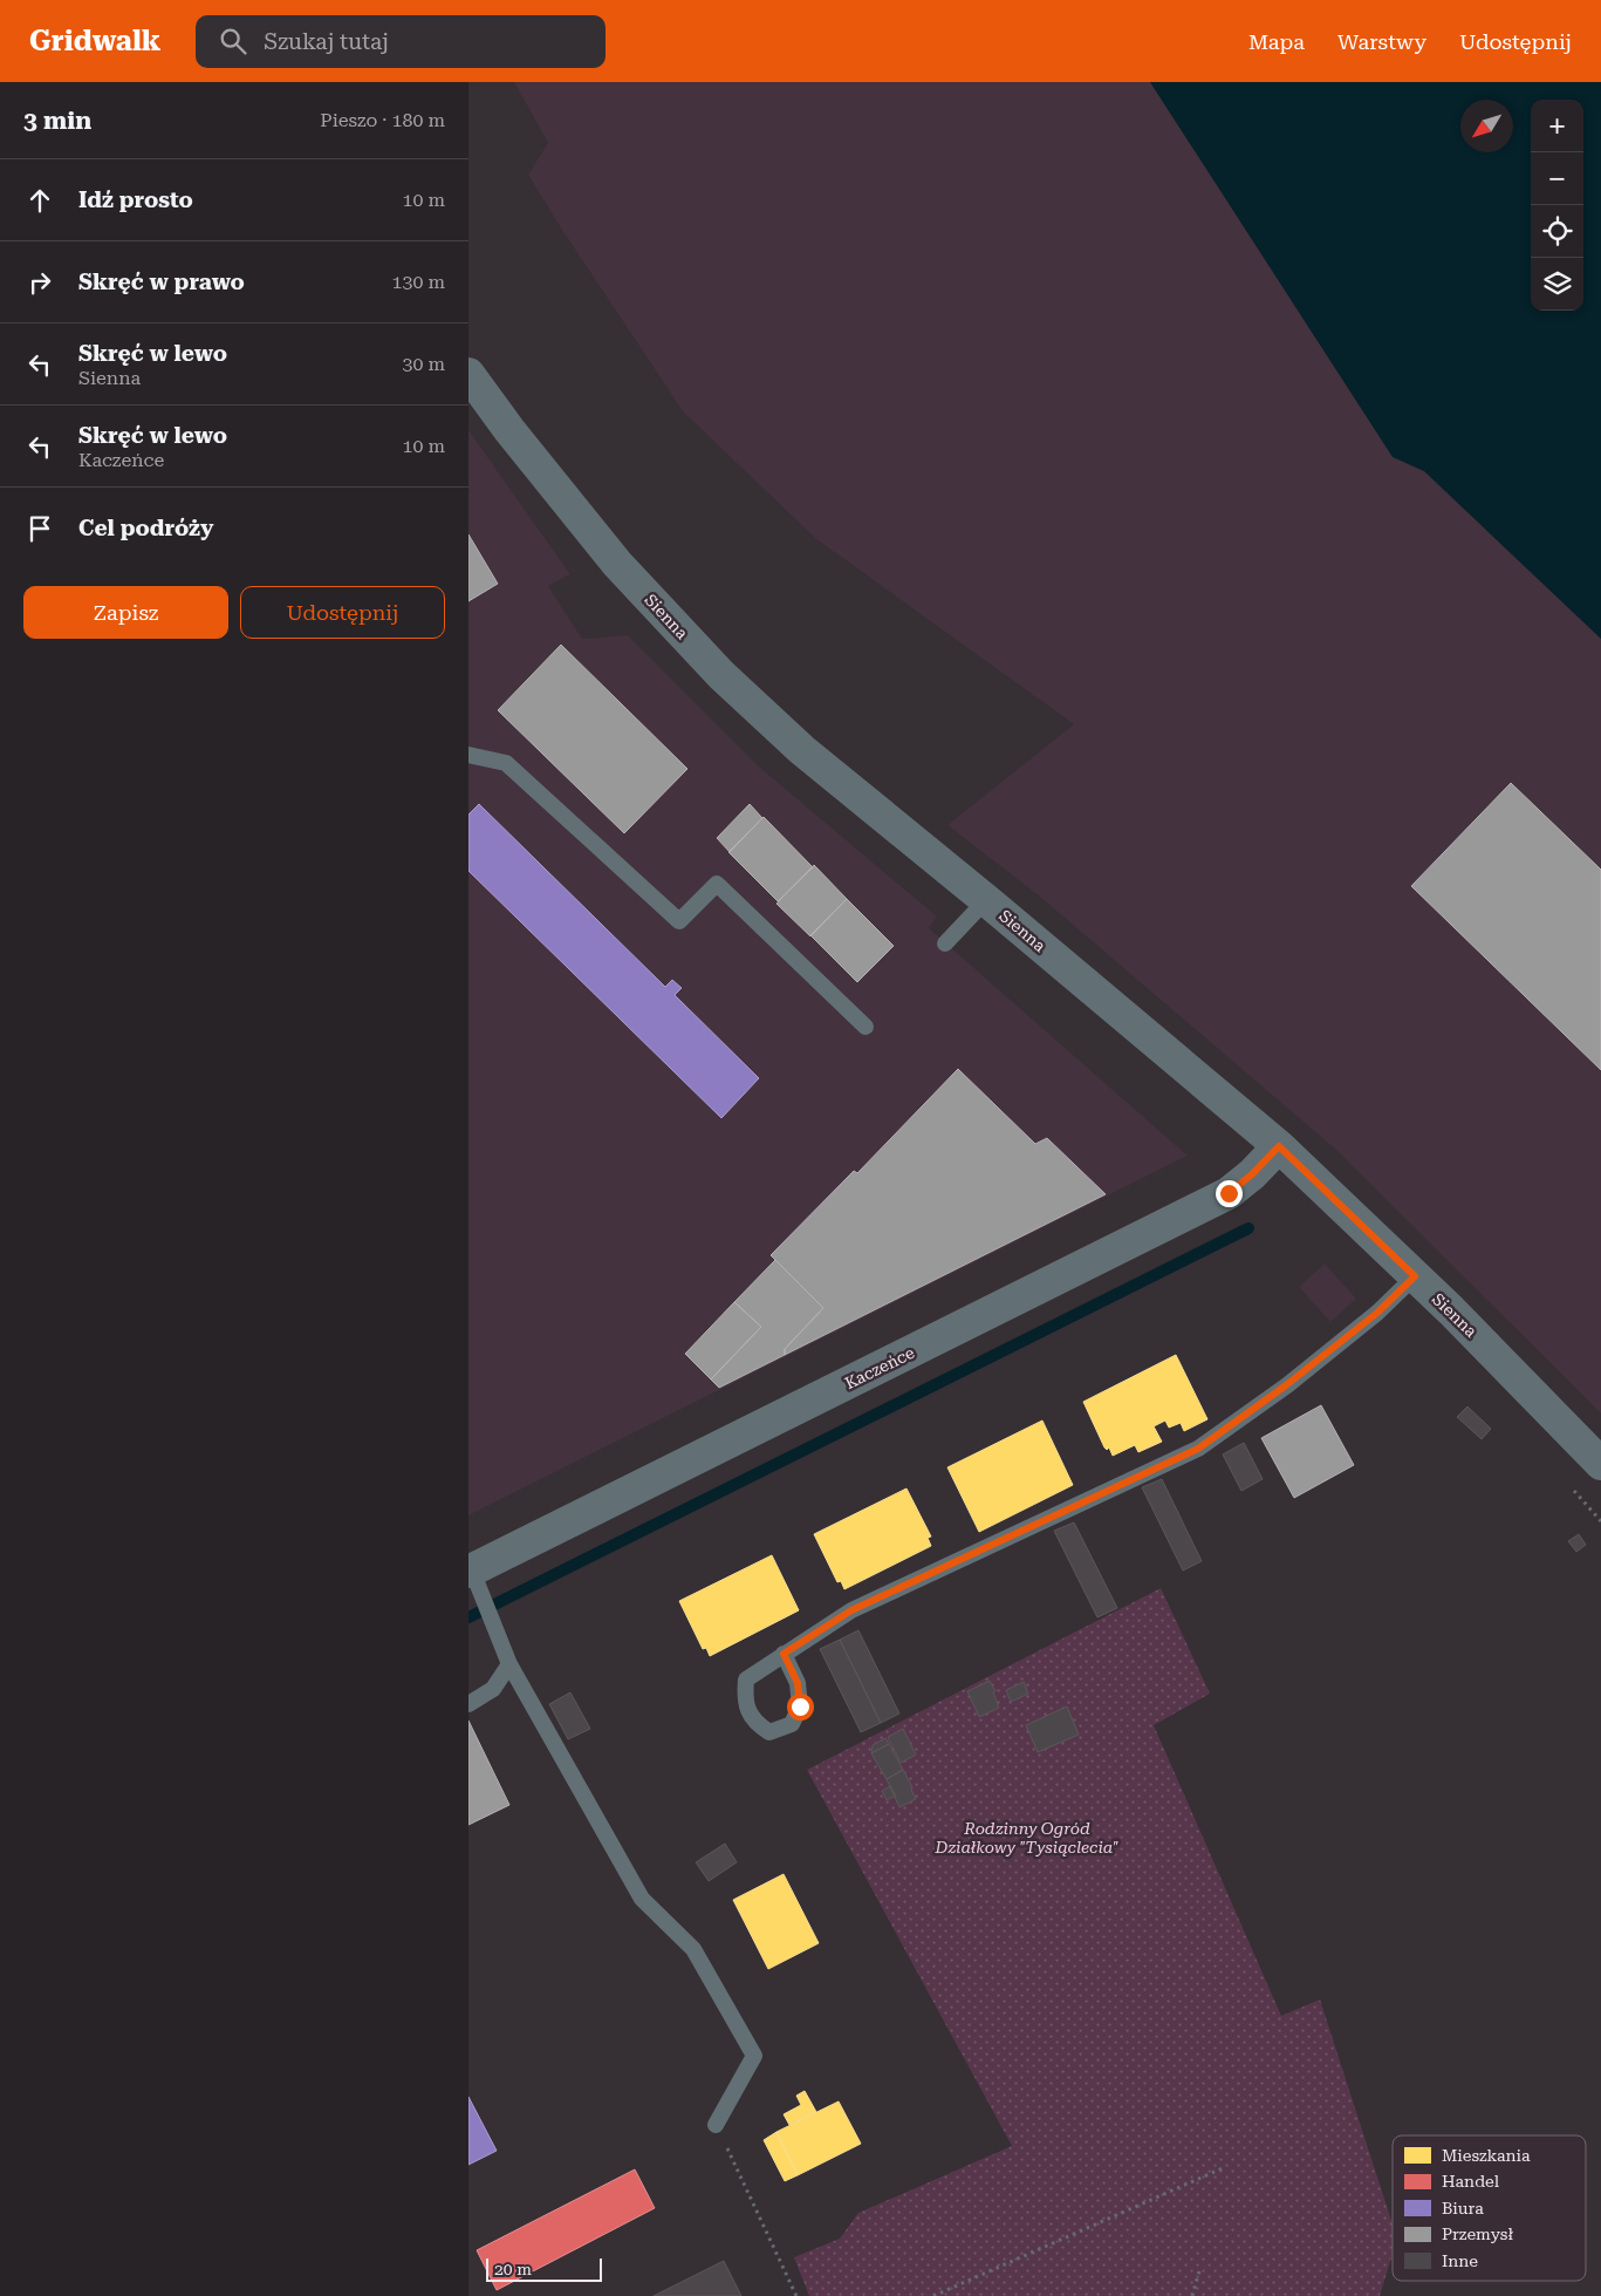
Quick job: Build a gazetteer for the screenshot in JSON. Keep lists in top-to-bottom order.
{
  "streets": {
    "street": ["Sienna", "Kaczeńce"]
  },
  "crossings": [
    ["Sienna", "Kaczeńce"]
  ],
  "parks": ["Rodzinny Ogród Działkowy \"Tysiąclecia\""],
  "legend": [
    "Mieszkania",
    "Handel",
    "Biura",
    "Przemysł",
    "Inne"
  ],
  "scale_bar": "20 m",
  "north": "bottom left",
  "page": {
    "header": "Gridwalk",
    "search": "Szukaj tutaj",
    "nav": ["Mapa", "Warstwy", "Udostępnij"],
    "heading": ["3 min", "Pieszo · 180 m"],
    "map_buttons": ["+", "−"],
    "list": [
      ["Idź prosto", "10 m"],
      ["Skręć w prawo", "130 m"],
      ["Skręć w lewo", "Sienna", "30 m"],
      ["Skręć w lewo", "Kaczeńce", "10 m"],
      "Cel podróży"
    ],
    "buttons": ["Zapisz", "Udostępnij"],
    "scale": "20 m"
  }
}
